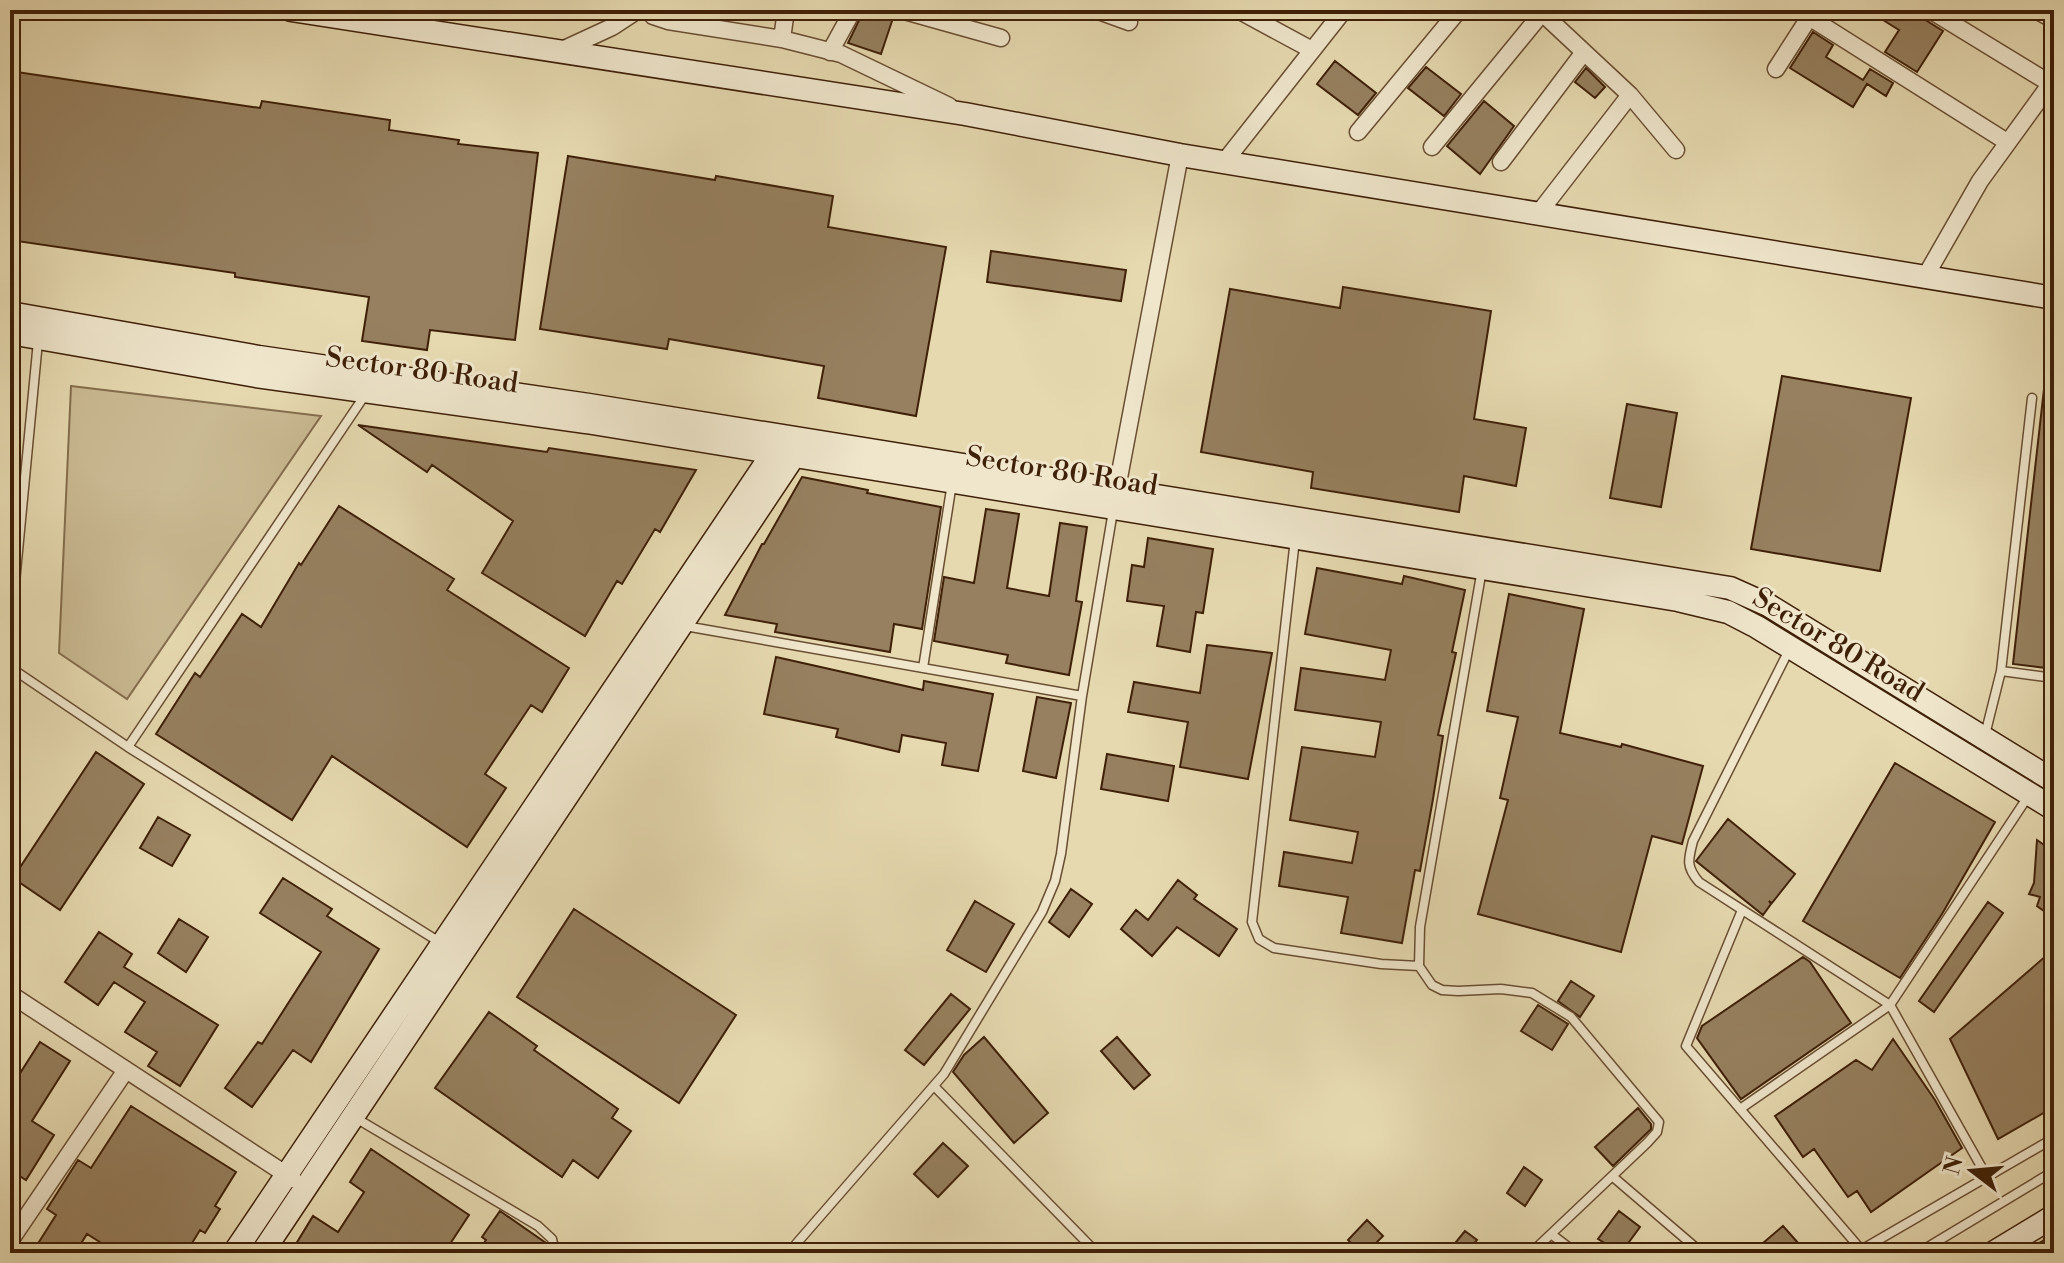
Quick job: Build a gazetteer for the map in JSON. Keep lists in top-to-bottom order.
{
  "streets": {
    "street": ["Sector 80 Road"]
  },
  "north": "left"
}
